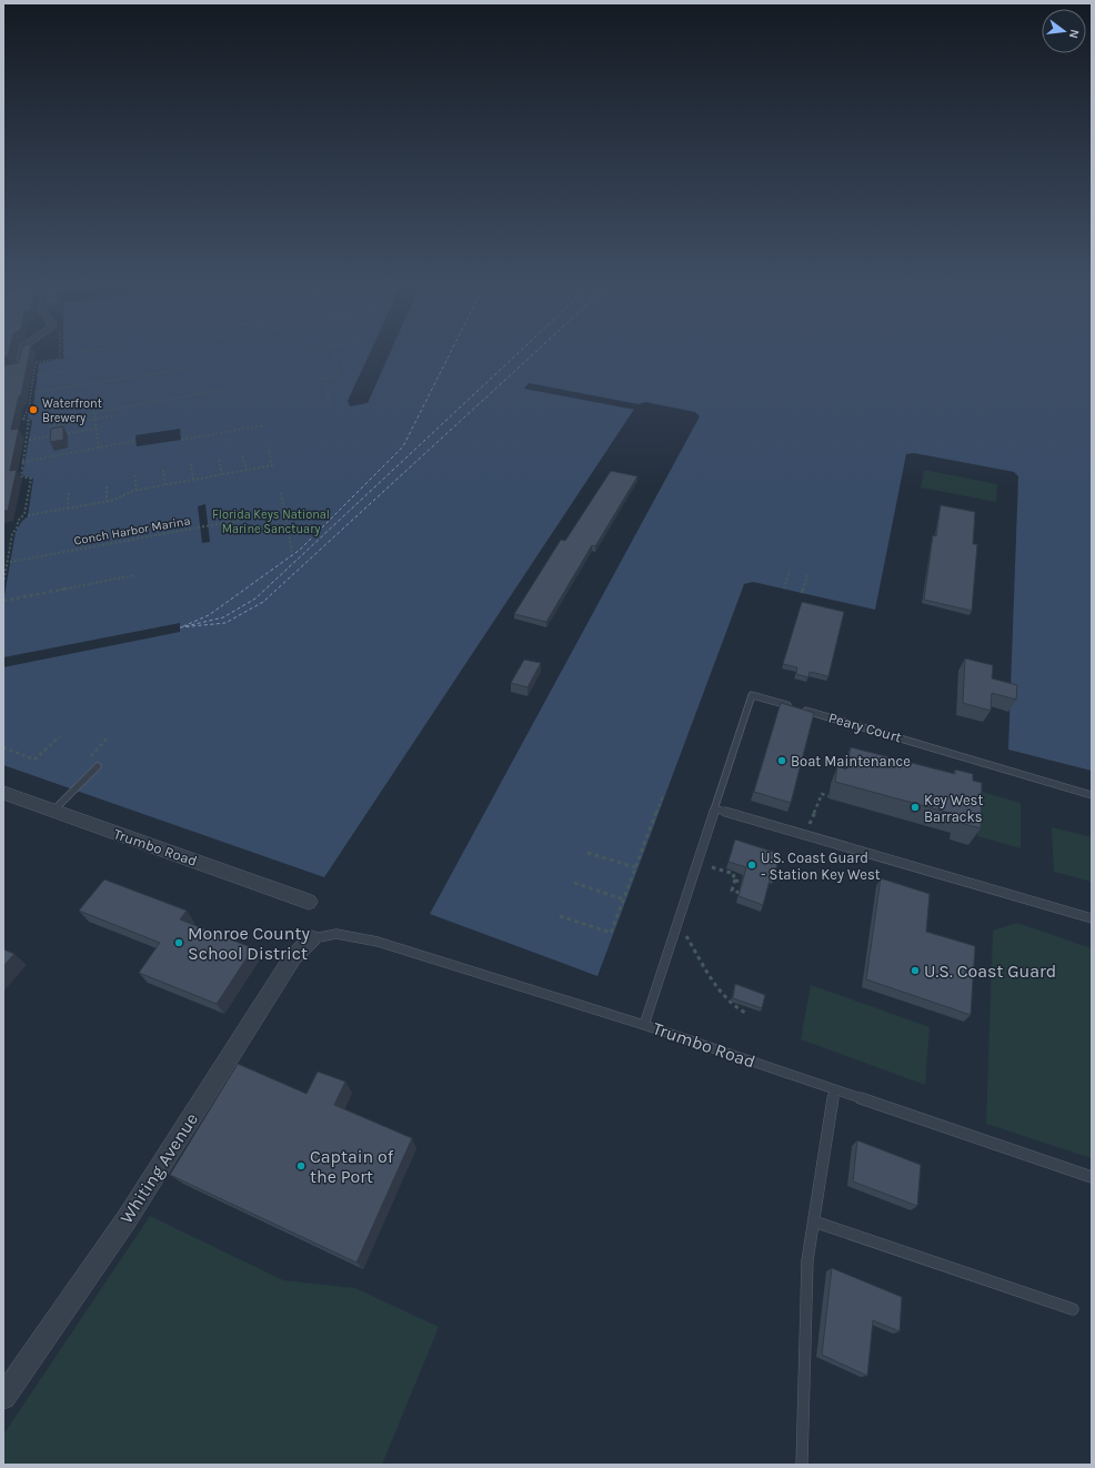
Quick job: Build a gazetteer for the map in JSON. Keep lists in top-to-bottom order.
{
  "streets": {
    "street": ["Trumbo Road", "Whiting Avenue"],
    "lane": ["Peary Court"],
    "path": ["Conch Harbor Marina"]
  },
  "crossings": [
    ["Peary Court", "Trumbo Road"],
    ["Trumbo Road", "Whiting Avenue"]
  ],
  "parks": ["Florida Keys National Marine Sanctuary"],
  "places": [
    "Waterfront Brewery",
    "Boat Maintenance",
    "Key West Barracks",
    "U.S. Coast Guard - Station Key West",
    "Monroe County School District",
    "U.S. Coast Guard",
    "Captain of the Port"
  ],
  "north": "right"
}
